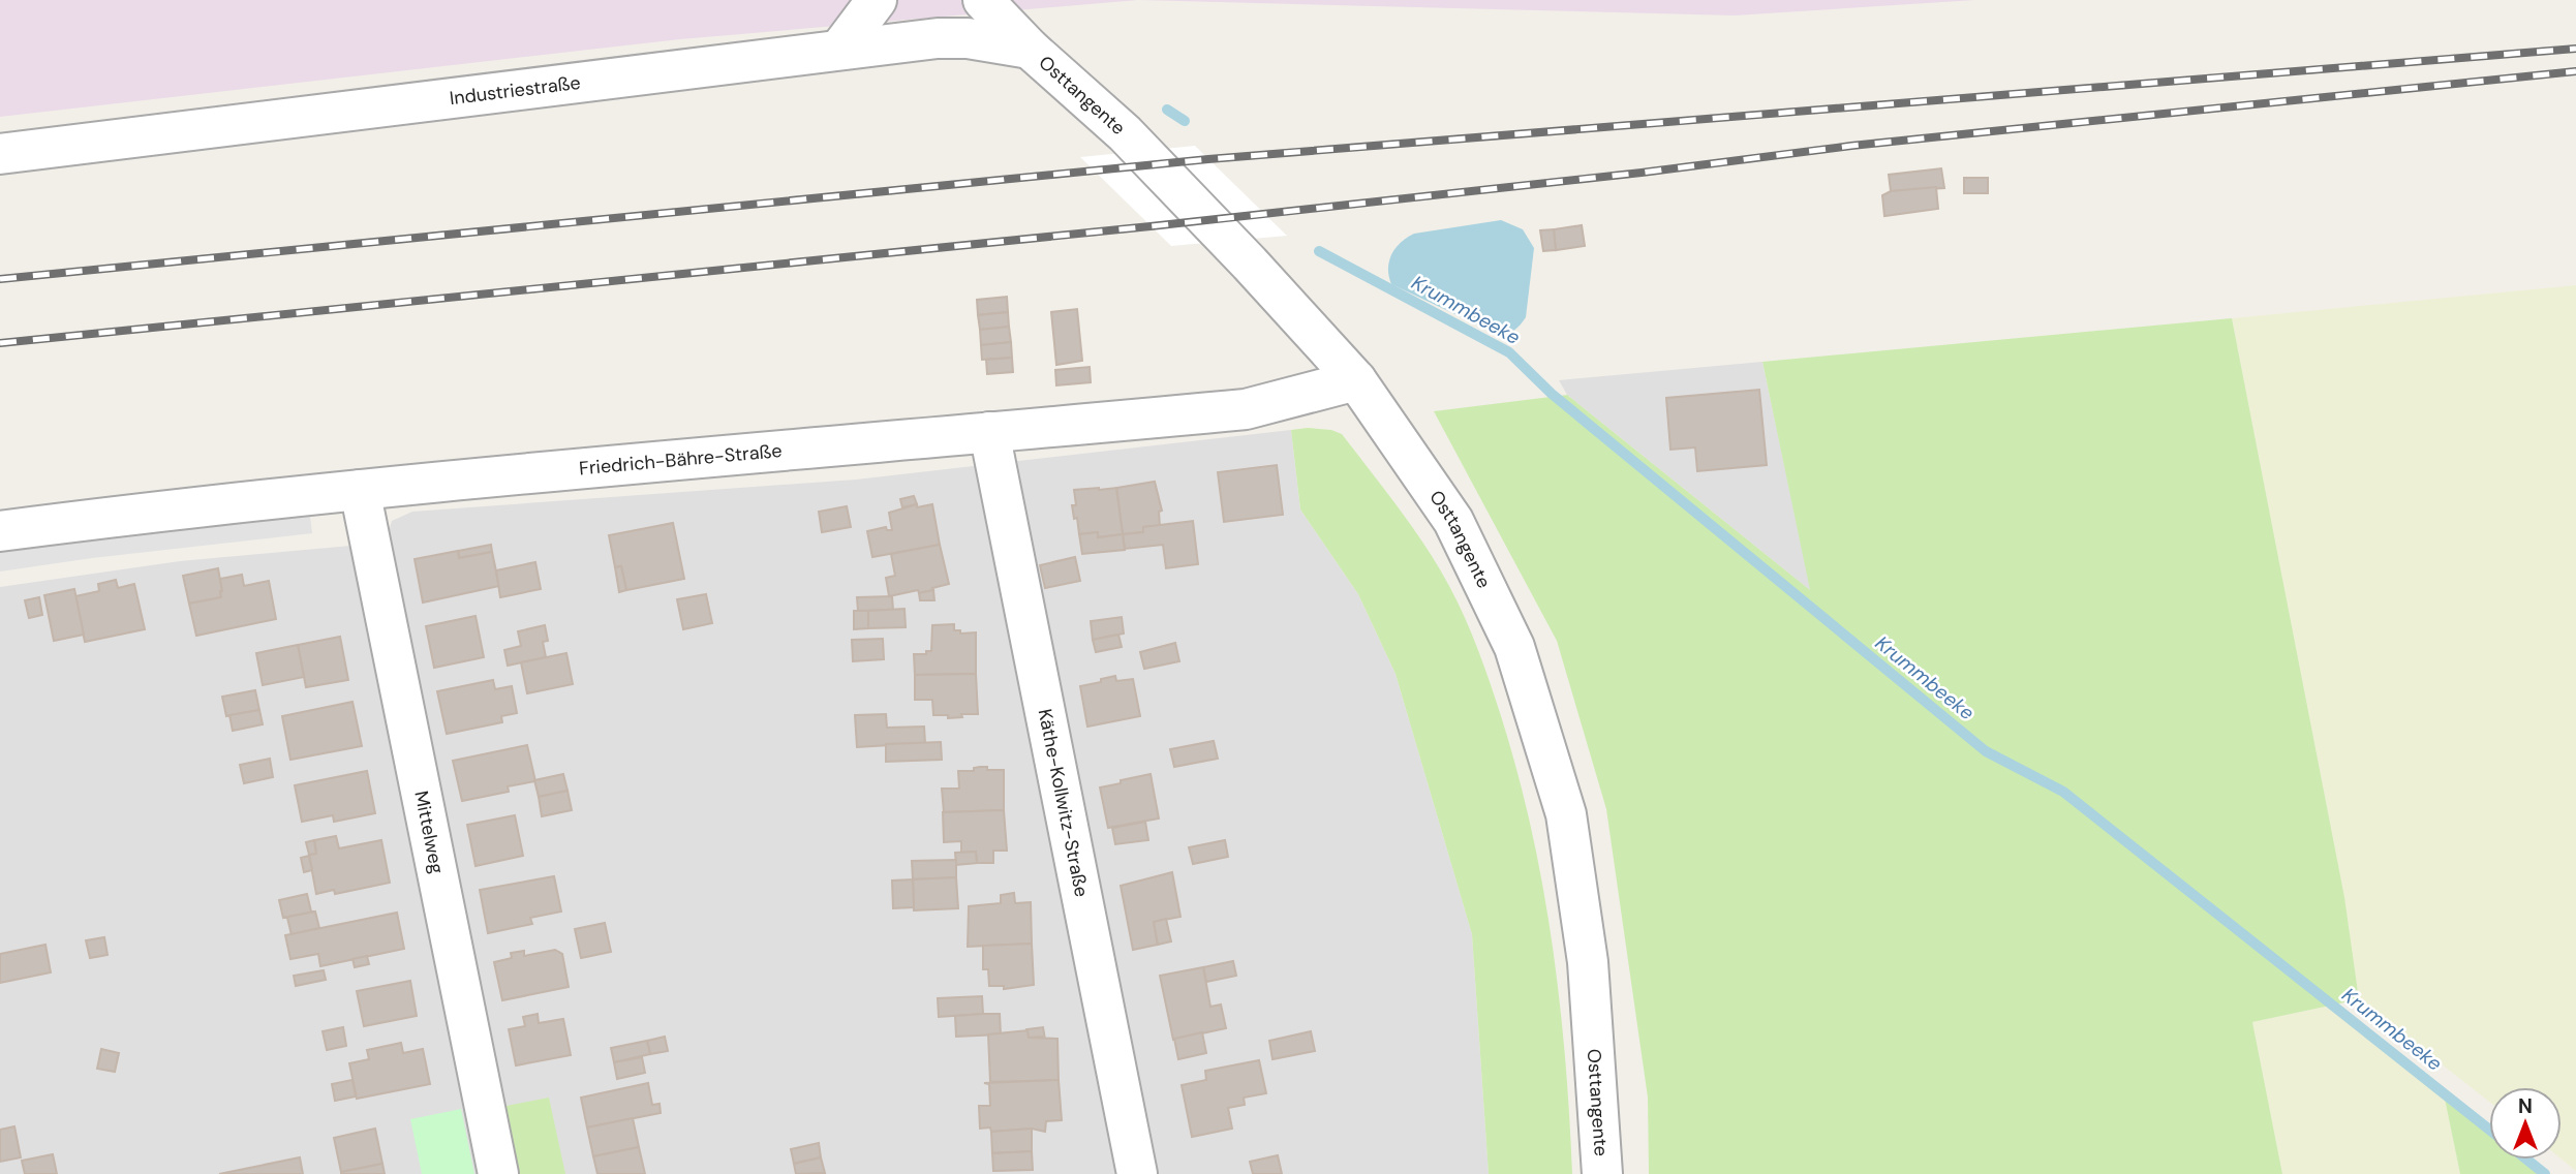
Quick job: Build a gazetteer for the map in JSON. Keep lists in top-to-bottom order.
{
  "streets": {
    "street": [
      "Industriestraße",
      "Osttangente",
      "Friedrich-Bähre-Straße",
      "Käthe-Kollwitz-Straße",
      "Mittelweg"
    ]
  },
  "crossings": [
    ["Industriestraße", "Osttangente"],
    ["Osttangente", "Friedrich-Bähre-Straße"],
    ["Friedrich-Bähre-Straße", "Käthe-Kollwitz-Straße"],
    ["Friedrich-Bähre-Straße", "Mittelweg"]
  ],
  "water": ["Krummbeeke"],
  "north": "top"
}
